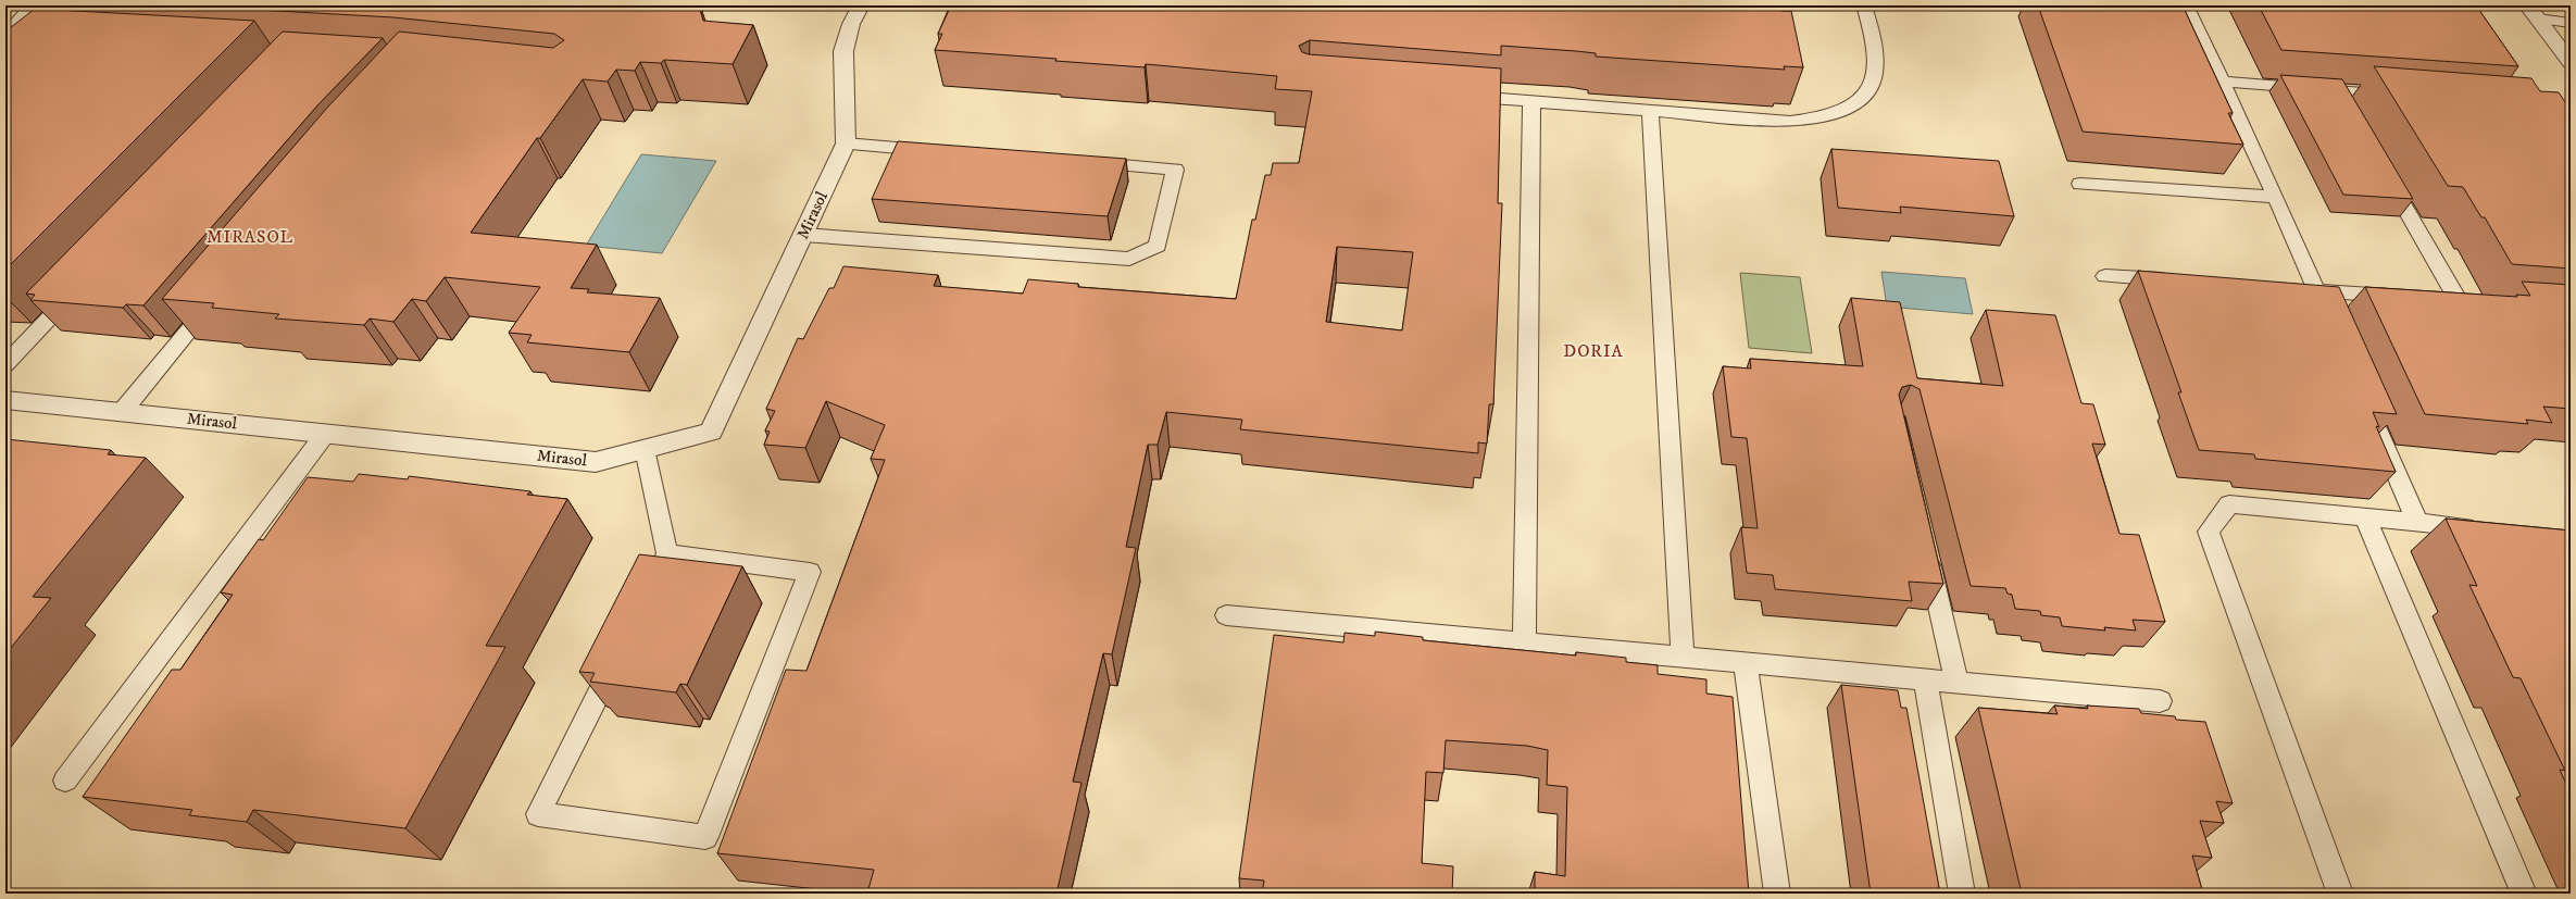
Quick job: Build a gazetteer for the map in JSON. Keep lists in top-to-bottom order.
{
  "streets": {
    "street": ["Mirasol"]
  },
  "districts": ["MIRASOL", "DORIA"]
}
